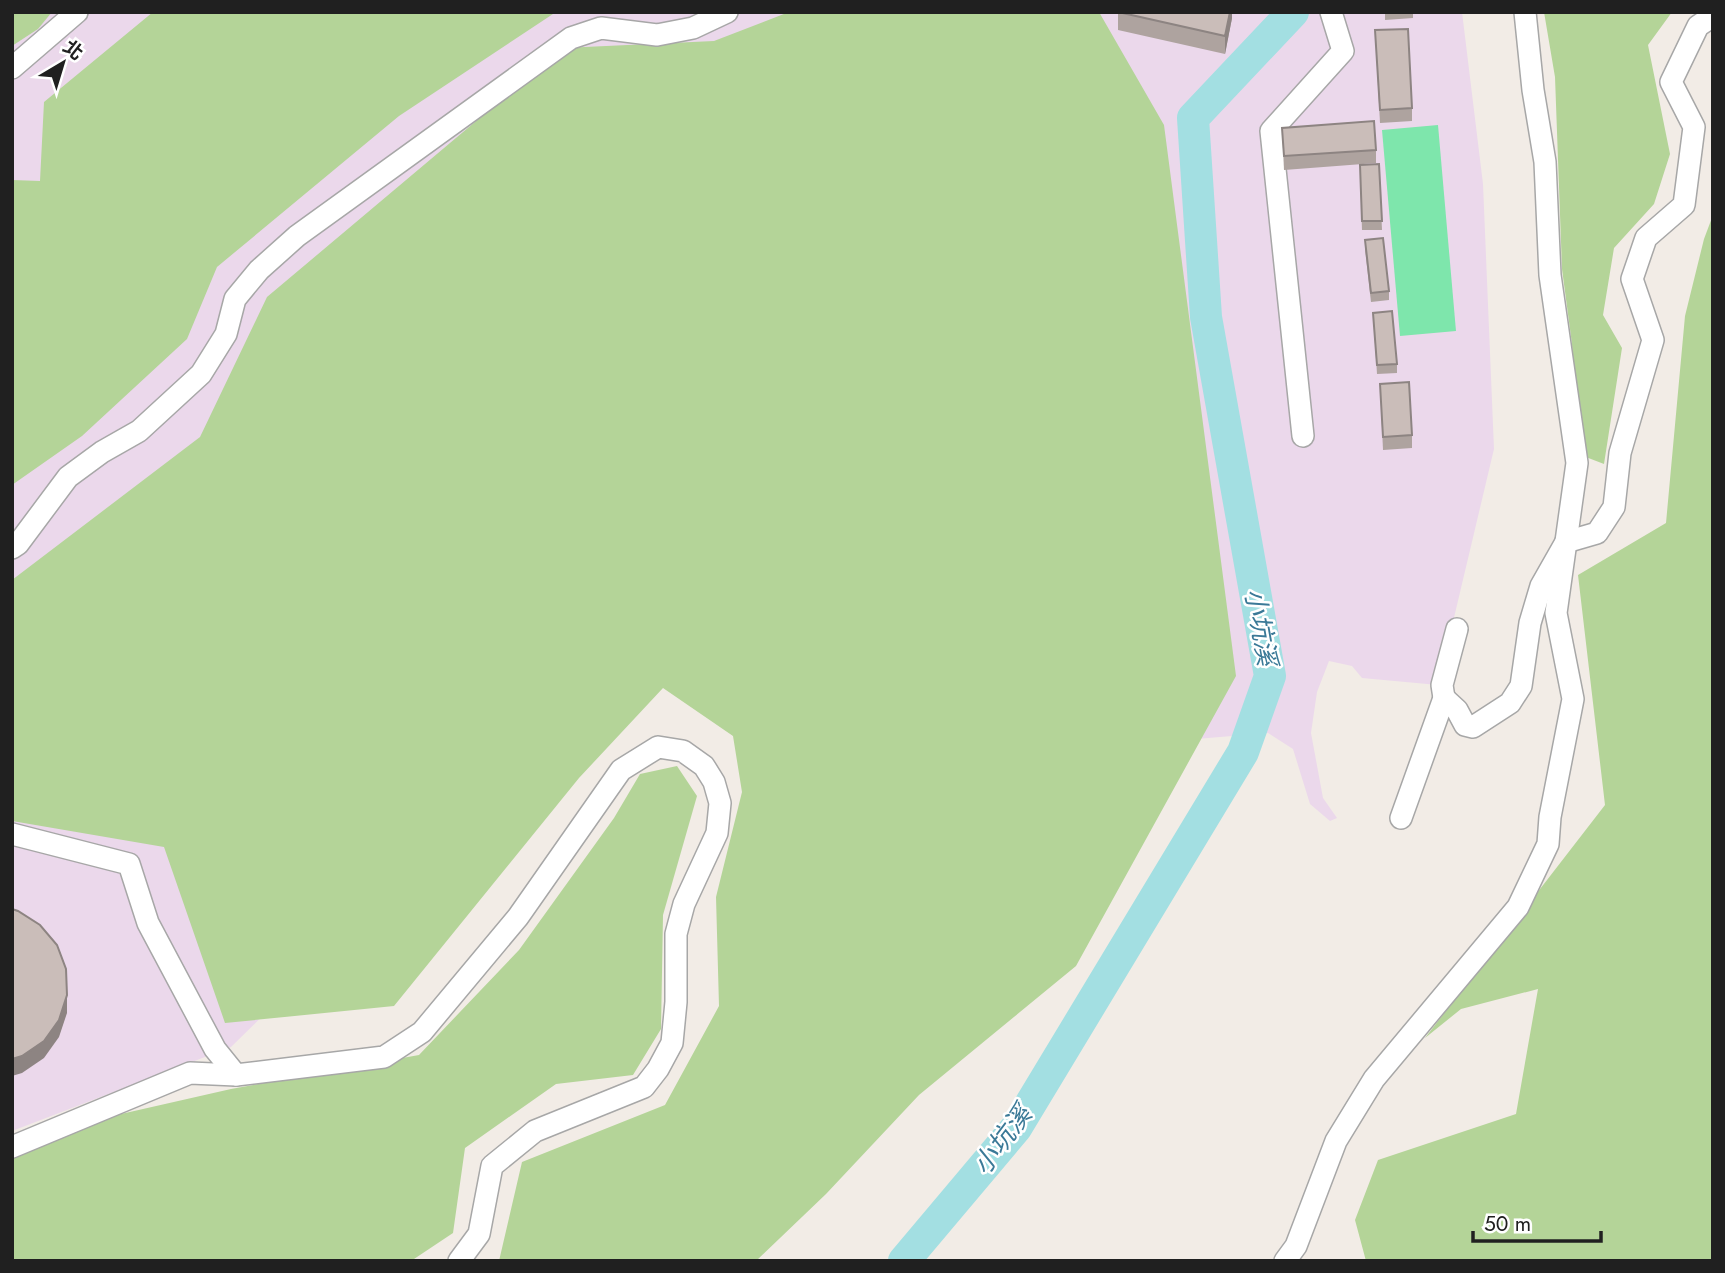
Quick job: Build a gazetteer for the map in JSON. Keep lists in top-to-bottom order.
{
  "water": ["小坑溪"],
  "scale_bar": "50 m",
  "north": "top right"
}
